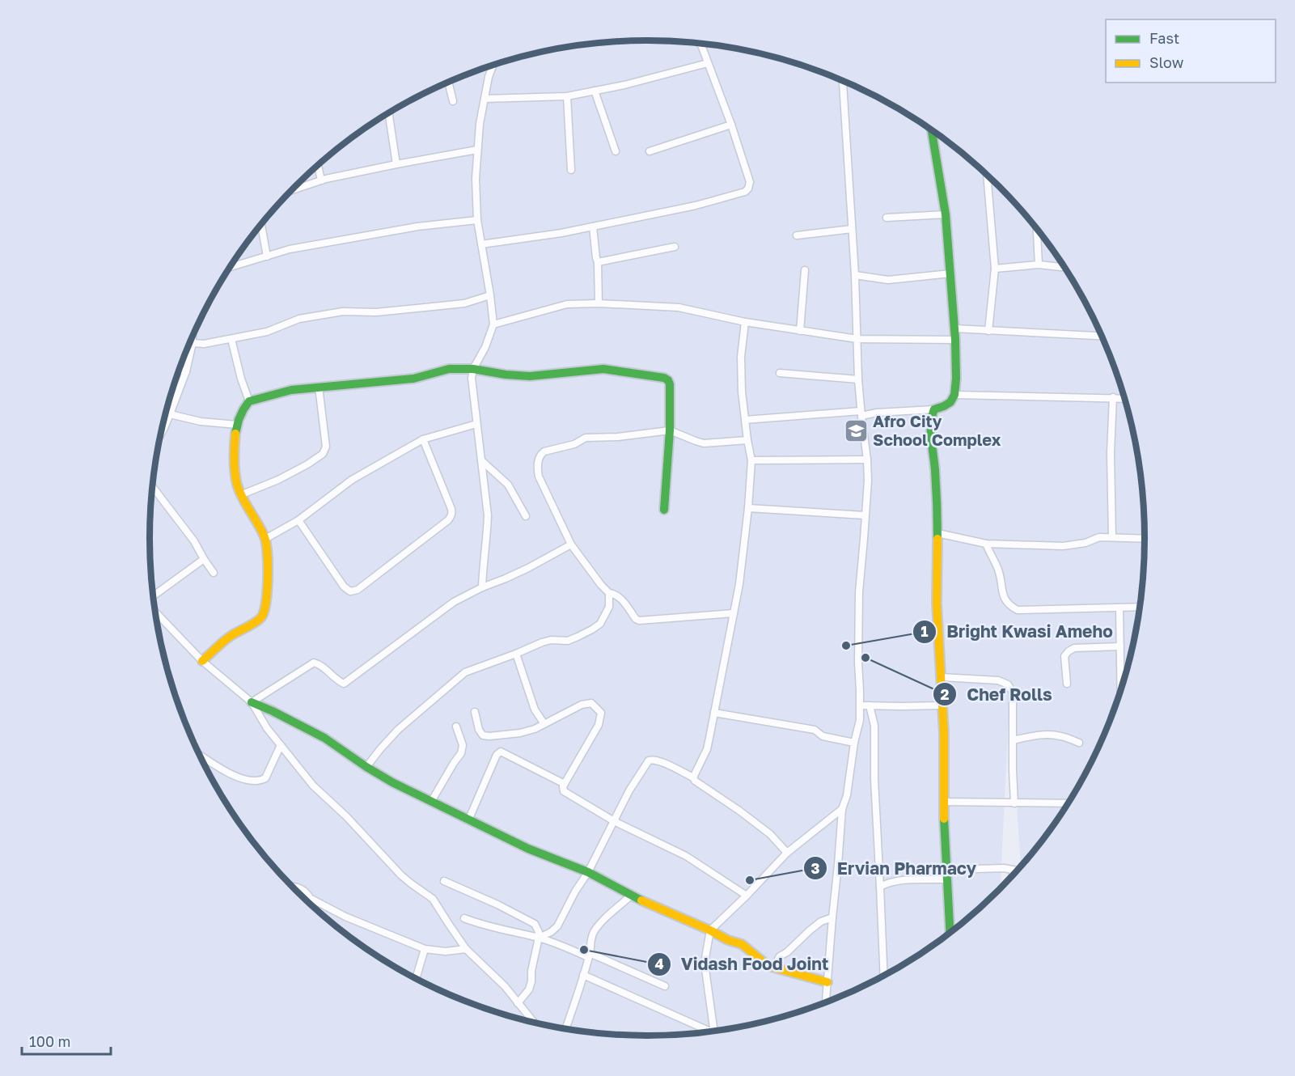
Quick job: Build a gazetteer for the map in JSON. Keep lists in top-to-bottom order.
{
  "places": {
    "school or university": ["Afro City School Complex"],
    "other": [
      "Bright Kwasi Ameho",
      "Chef Rolls",
      "Ervian Pharmacy",
      "Vidash Food Joint"
    ]
  },
  "legend": ["Fast", "Slow"],
  "scale_bar": "100 m"
}
